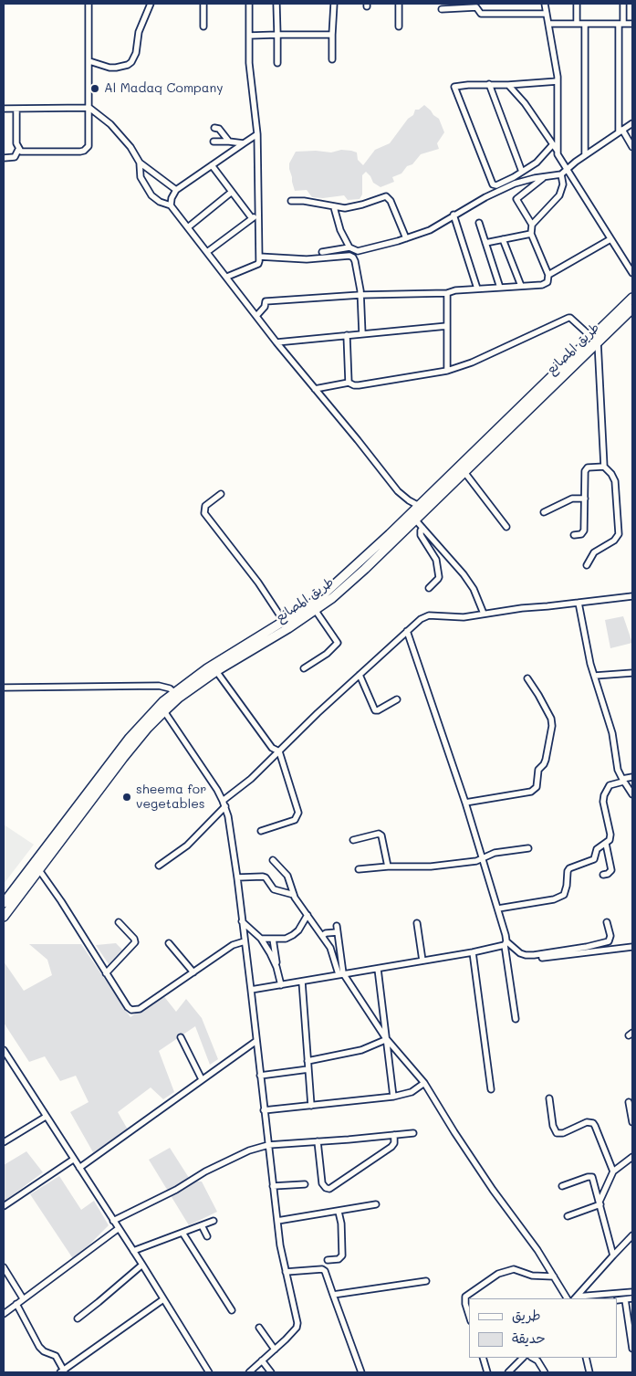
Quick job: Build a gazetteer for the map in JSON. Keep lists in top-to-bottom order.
{
  "streets": {
    "main road": ["طريق المصانع"]
  },
  "places": ["Al Madaq Company", "sheema for vegetables"],
  "legend": ["طريق", "حديقة"]
}
